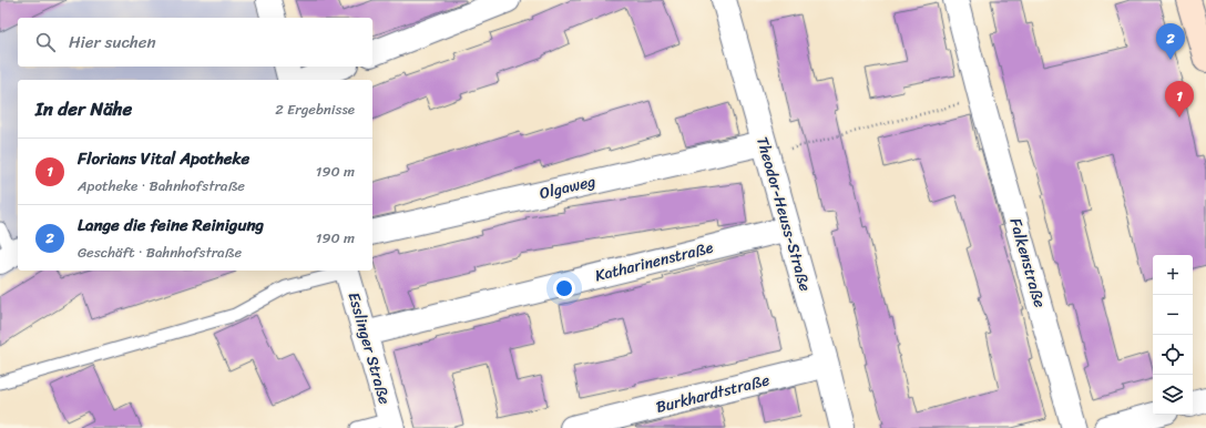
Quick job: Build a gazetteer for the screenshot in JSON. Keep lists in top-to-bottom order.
{
  "streets": {
    "street": [
      "Olgaweg",
      "Theodor-Heuss-Straße",
      "Katharinenstraße",
      "Falkenstraße",
      "Esslinger Straße",
      "Burkhardtstraße"
    ]
  },
  "crossings": [
    ["Olgaweg", "Theodor-Heuss-Straße"],
    ["Theodor-Heuss-Straße", "Katharinenstraße"],
    ["Theodor-Heuss-Straße", "Burkhardtstraße"],
    ["Katharinenstraße", "Esslinger Straße"]
  ],
  "page": {
    "search": "Hier suchen",
    "pins": ["2", "1"],
    "heading": ["In der Nähe", "2 Ergebnisse"],
    "list": [
      {
        "mark": "1",
        "name": "Florians Vital Apotheke",
        "note": "Apotheke · Bahnhofstraße",
        "value": "190 m"
      },
      {
        "mark": "2",
        "name": "Lange die feine Reinigung",
        "note": "Geschäft · Bahnhofstraße",
        "value": "190 m"
      }
    ],
    "map_buttons": ["+", "−"]
  }
}
